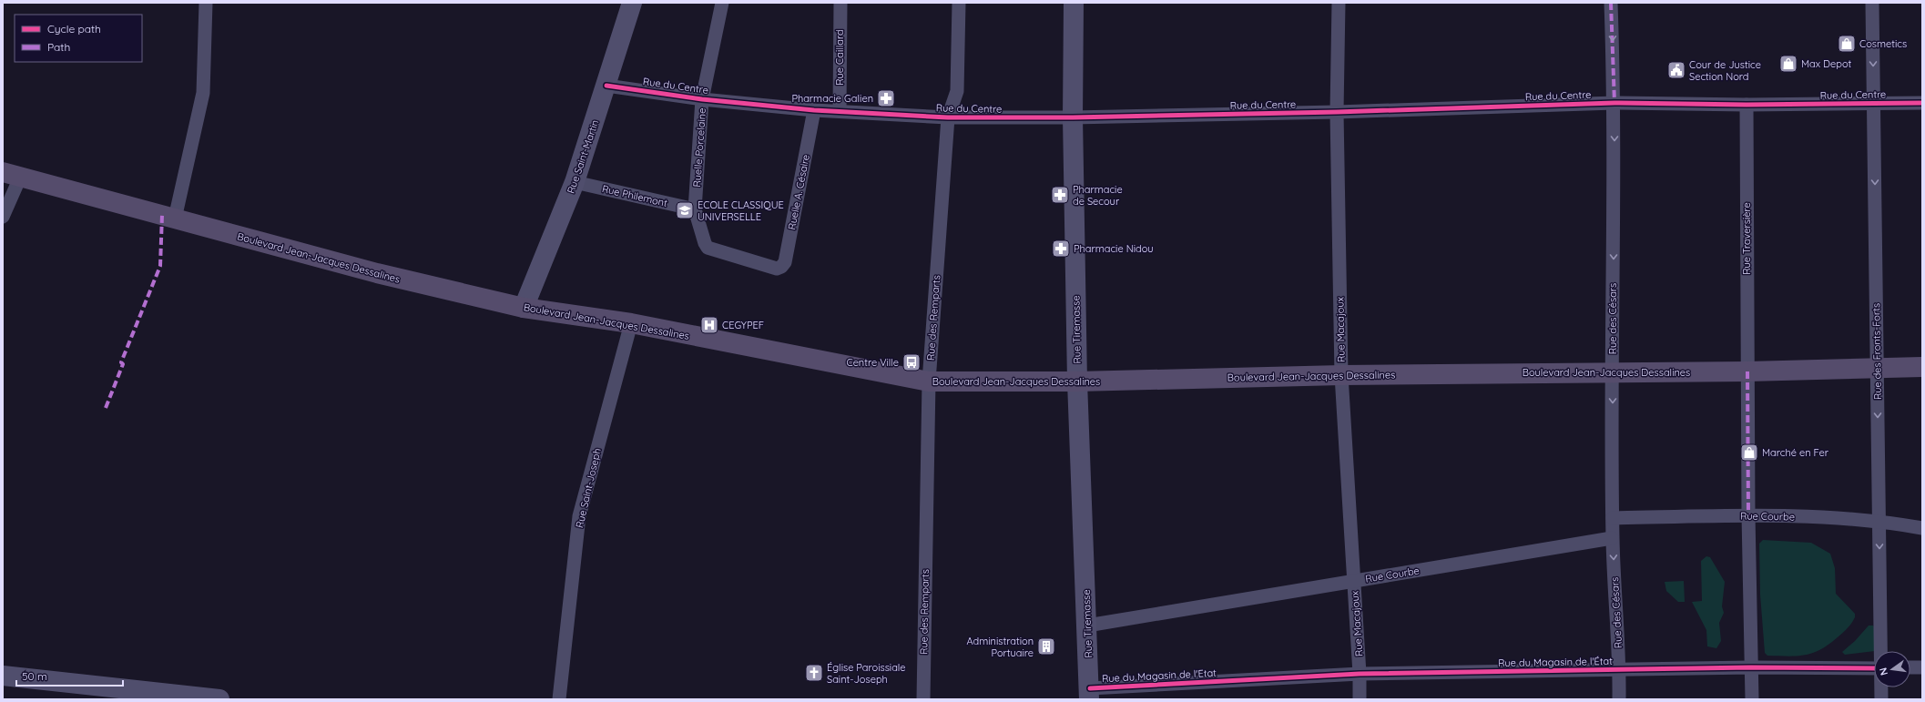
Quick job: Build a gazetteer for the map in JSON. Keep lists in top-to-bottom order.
{
  "streets": {
    "main road": ["Boulevard Jean-Jacques Dessalines"],
    "street": [
      "Rue Caillard",
      "Rue du Centre",
      "Ruelle Porcelaine",
      "Rue Saint-Martin",
      "Ruelle A. Césaire",
      "Rue Philemont",
      "Rue Traversière",
      "Rue des Remparts",
      "Rue des Césars",
      "Rue Tiremasse",
      "Rue Macajoux",
      "Rue des Fronts-Forts",
      "Rue Saint-Joseph",
      "Rue Courbe",
      "Rue du Magasin de l'État",
      "Rue du Magasin de l'Etat"
    ]
  },
  "crossings": [
    ["Rue Caillard", "Rue du Centre"],
    ["Rue du Centre", "Ruelle Porcelaine"],
    ["Rue du Centre", "Rue Saint-Martin"],
    ["Rue du Centre", "Ruelle A. Césaire"],
    ["Rue du Centre", "Rue Traversière"],
    ["Rue du Centre", "Rue des Remparts"],
    ["Rue du Centre", "Rue des Césars"],
    ["Rue du Centre", "Rue Tiremasse"],
    ["Rue du Centre", "Rue Macajoux"],
    ["Rue du Centre", "Rue des Fronts-Forts"],
    ["Ruelle Porcelaine", "Ruelle A. Césaire"],
    ["Ruelle Porcelaine", "Rue Philemont"],
    ["Rue Saint-Martin", "Rue Philemont"],
    ["Rue Saint-Martin", "Boulevard Jean-Jacques Dessalines"],
    ["Rue Traversière", "Boulevard Jean-Jacques Dessalines"],
    ["Rue Traversière", "Rue Courbe"],
    ["Rue Traversière", "Rue du Magasin de l'État"],
    ["Boulevard Jean-Jacques Dessalines", "Rue des Remparts"],
    ["Boulevard Jean-Jacques Dessalines", "Rue des Césars"],
    ["Boulevard Jean-Jacques Dessalines", "Rue Tiremasse"],
    ["Boulevard Jean-Jacques Dessalines", "Rue Macajoux"],
    ["Boulevard Jean-Jacques Dessalines", "Rue des Fronts-Forts"],
    ["Boulevard Jean-Jacques Dessalines", "Rue Saint-Joseph"],
    ["Rue des Césars", "Rue Courbe"],
    ["Rue des Césars", "Rue du Magasin de l'État"],
    ["Rue Tiremasse", "Rue Courbe"],
    ["Rue Tiremasse", "Rue du Magasin de l'Etat"],
    ["Rue Macajoux", "Rue Courbe"],
    ["Rue Macajoux", "Rue du Magasin de l'État"],
    ["Rue des Fronts-Forts", "Rue Courbe"],
    ["Rue du Magasin de l'État", "Rue du Magasin de l'Etat"]
  ],
  "one_way": ["Rue des Césars", "Rue des Fronts-Forts"],
  "places": {
    "shop": ["Cosmetics", "Max Depot", "Marché en Fer"],
    "public building": ["Cour de Justice Section Nord"],
    "pharmacy": ["Pharmacie Galien", "Pharmacie de Secour", "Pharmacie Nidou"],
    "school or university": ["ECOLE CLASSIQUE UNIVERSELLE"],
    "hospital": ["CEGYPEF"],
    "bus stop": ["Centre Ville"],
    "building": ["Administration Portuaire"],
    "church": ["Église Paroissiale Saint-Joseph"]
  },
  "legend": ["Cycle path", "Path"],
  "scale_bar": "50 m",
  "north": "left"
}
